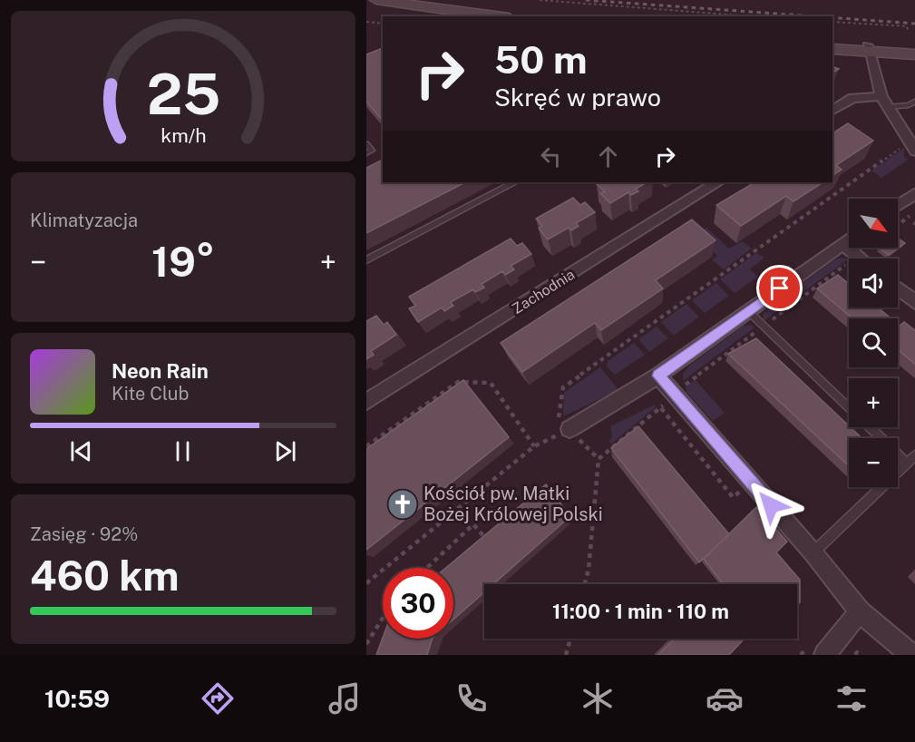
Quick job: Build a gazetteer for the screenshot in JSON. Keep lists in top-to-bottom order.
{
  "streets": {
    "street": ["Zachodnia"]
  },
  "places": {
    "church": ["Kościół pw. Matki Bożej Królowej Polski"]
  },
  "north": "bottom right",
  "page": {
    "turn": ["50 m", "Skręć w prawo"],
    "tile": [
      "Klimatyzacja",
      ["Zasięg · 92%", "460 km"]
    ],
    "map_buttons": ["+", "−"],
    "heat": ["−", "19°", "+"],
    "song": ["Neon Rain", "Kite Club"],
    "limit": "30",
    "trip": "11:00 · 1 min · 110 m",
    "tabs": "10:59",
    "gauge": ["25", "km/h"]
  }
}
